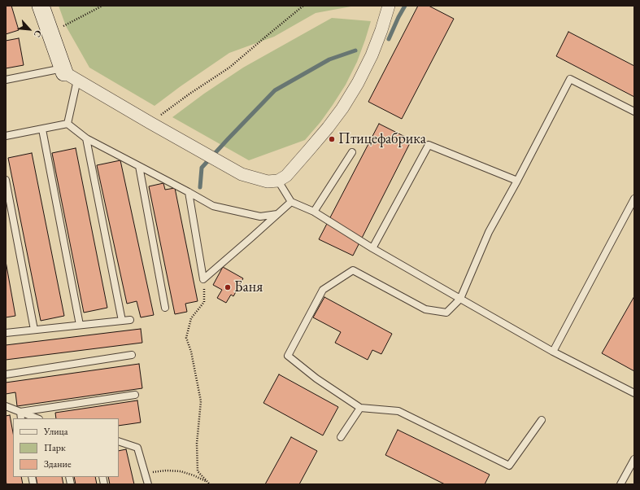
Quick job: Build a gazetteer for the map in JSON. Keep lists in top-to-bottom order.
{
  "places": ["Птицефабрика", "Баня"],
  "legend": ["Улица", "Парк", "Здание"],
  "north": "bottom right"
}
